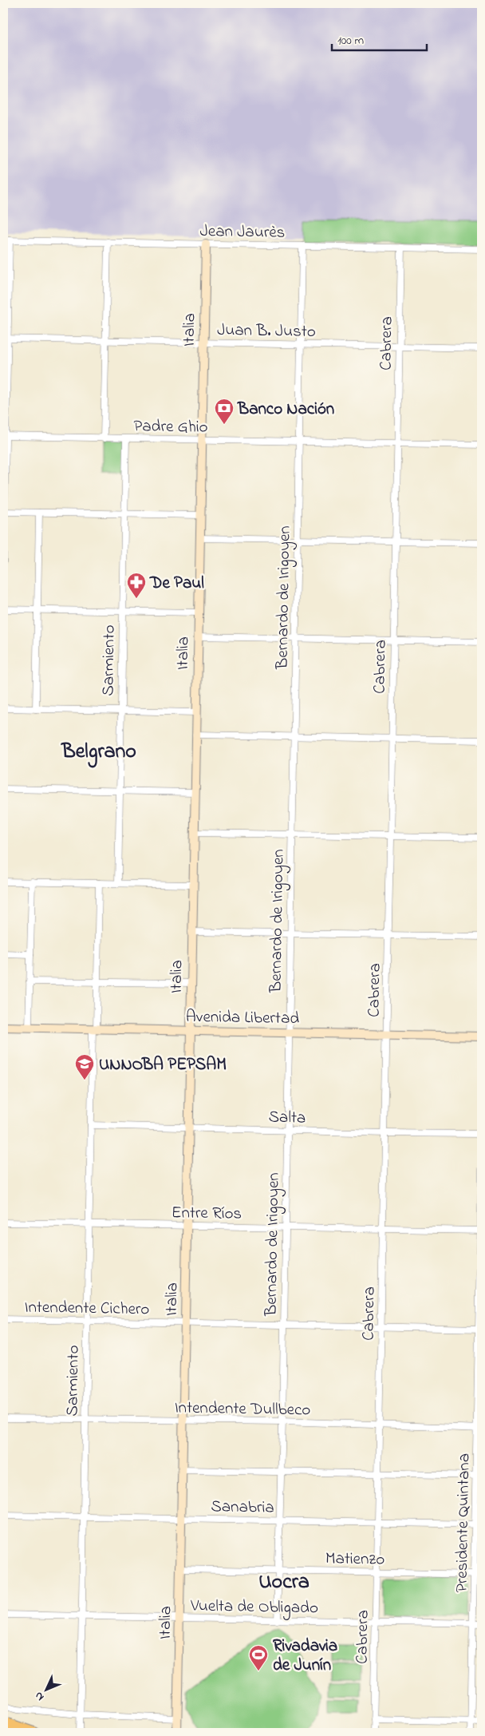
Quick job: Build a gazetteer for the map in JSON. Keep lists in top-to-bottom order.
{
  "streets": {
    "street": [
      "Jean Jaurès",
      "Italia",
      "Juan B. Justo",
      "Cabrera",
      "Padre Ghio",
      "Bernardo de Irigoyen",
      "Sarmiento",
      "Avenida Libertad",
      "Salta",
      "Entre Ríos",
      "Intendente Cichero",
      "Intendente Dullbeco",
      "Sanabria",
      "Presidente Quintana",
      "Matienzo",
      "Vuelta de Obligado"
    ]
  },
  "crossings": [
    ["Jean Jaurès", "Italia"],
    ["Jean Jaurès", "Cabrera"],
    ["Jean Jaurès", "Bernardo de Irigoyen"],
    ["Italia", "Juan B. Justo"],
    ["Italia", "Padre Ghio"],
    ["Italia", "Avenida Libertad"],
    ["Italia", "Salta"],
    ["Italia", "Entre Ríos"],
    ["Italia", "Intendente Cichero"],
    ["Italia", "Intendente Dullbeco"],
    ["Italia", "Sanabria"],
    ["Italia", "Matienzo"],
    ["Italia", "Vuelta de Obligado"],
    ["Juan B. Justo", "Cabrera"],
    ["Juan B. Justo", "Bernardo de Irigoyen"],
    ["Cabrera", "Padre Ghio"],
    ["Cabrera", "Avenida Libertad"],
    ["Cabrera", "Salta"],
    ["Cabrera", "Entre Ríos"],
    ["Cabrera", "Intendente Cichero"],
    ["Cabrera", "Intendente Dullbeco"],
    ["Cabrera", "Sanabria"],
    ["Cabrera", "Matienzo"],
    ["Cabrera", "Vuelta de Obligado"],
    ["Padre Ghio", "Bernardo de Irigoyen"],
    ["Padre Ghio", "Sarmiento"],
    ["Bernardo de Irigoyen", "Avenida Libertad"],
    ["Bernardo de Irigoyen", "Salta"],
    ["Bernardo de Irigoyen", "Entre Ríos"],
    ["Bernardo de Irigoyen", "Intendente Cichero"],
    ["Bernardo de Irigoyen", "Intendente Dullbeco"],
    ["Bernardo de Irigoyen", "Sanabria"],
    ["Bernardo de Irigoyen", "Matienzo"],
    ["Bernardo de Irigoyen", "Vuelta de Obligado"],
    ["Sarmiento", "Avenida Libertad"],
    ["Sarmiento", "Salta"],
    ["Sarmiento", "Entre Ríos"],
    ["Sarmiento", "Intendente Cichero"],
    ["Sarmiento", "Intendente Dullbeco"],
    ["Sarmiento", "Sanabria"],
    ["Sarmiento", "Vuelta de Obligado"],
    ["Entre Ríos", "Presidente Quintana"],
    ["Intendente Cichero", "Presidente Quintana"],
    ["Intendente Dullbeco", "Presidente Quintana"],
    ["Sanabria", "Presidente Quintana"],
    ["Presidente Quintana", "Matienzo"],
    ["Presidente Quintana", "Vuelta de Obligado"]
  ],
  "districts": ["Belgrano", "Uocra"],
  "places": {
    "bank": ["Banco Nación"],
    "pharmacy": ["De Paul"],
    "school or university": ["UNNOBA PEPSAM"],
    "sports": ["Rivadavia de Junín"]
  },
  "scale_bar": "100 m",
  "north": "bottom left"
}
